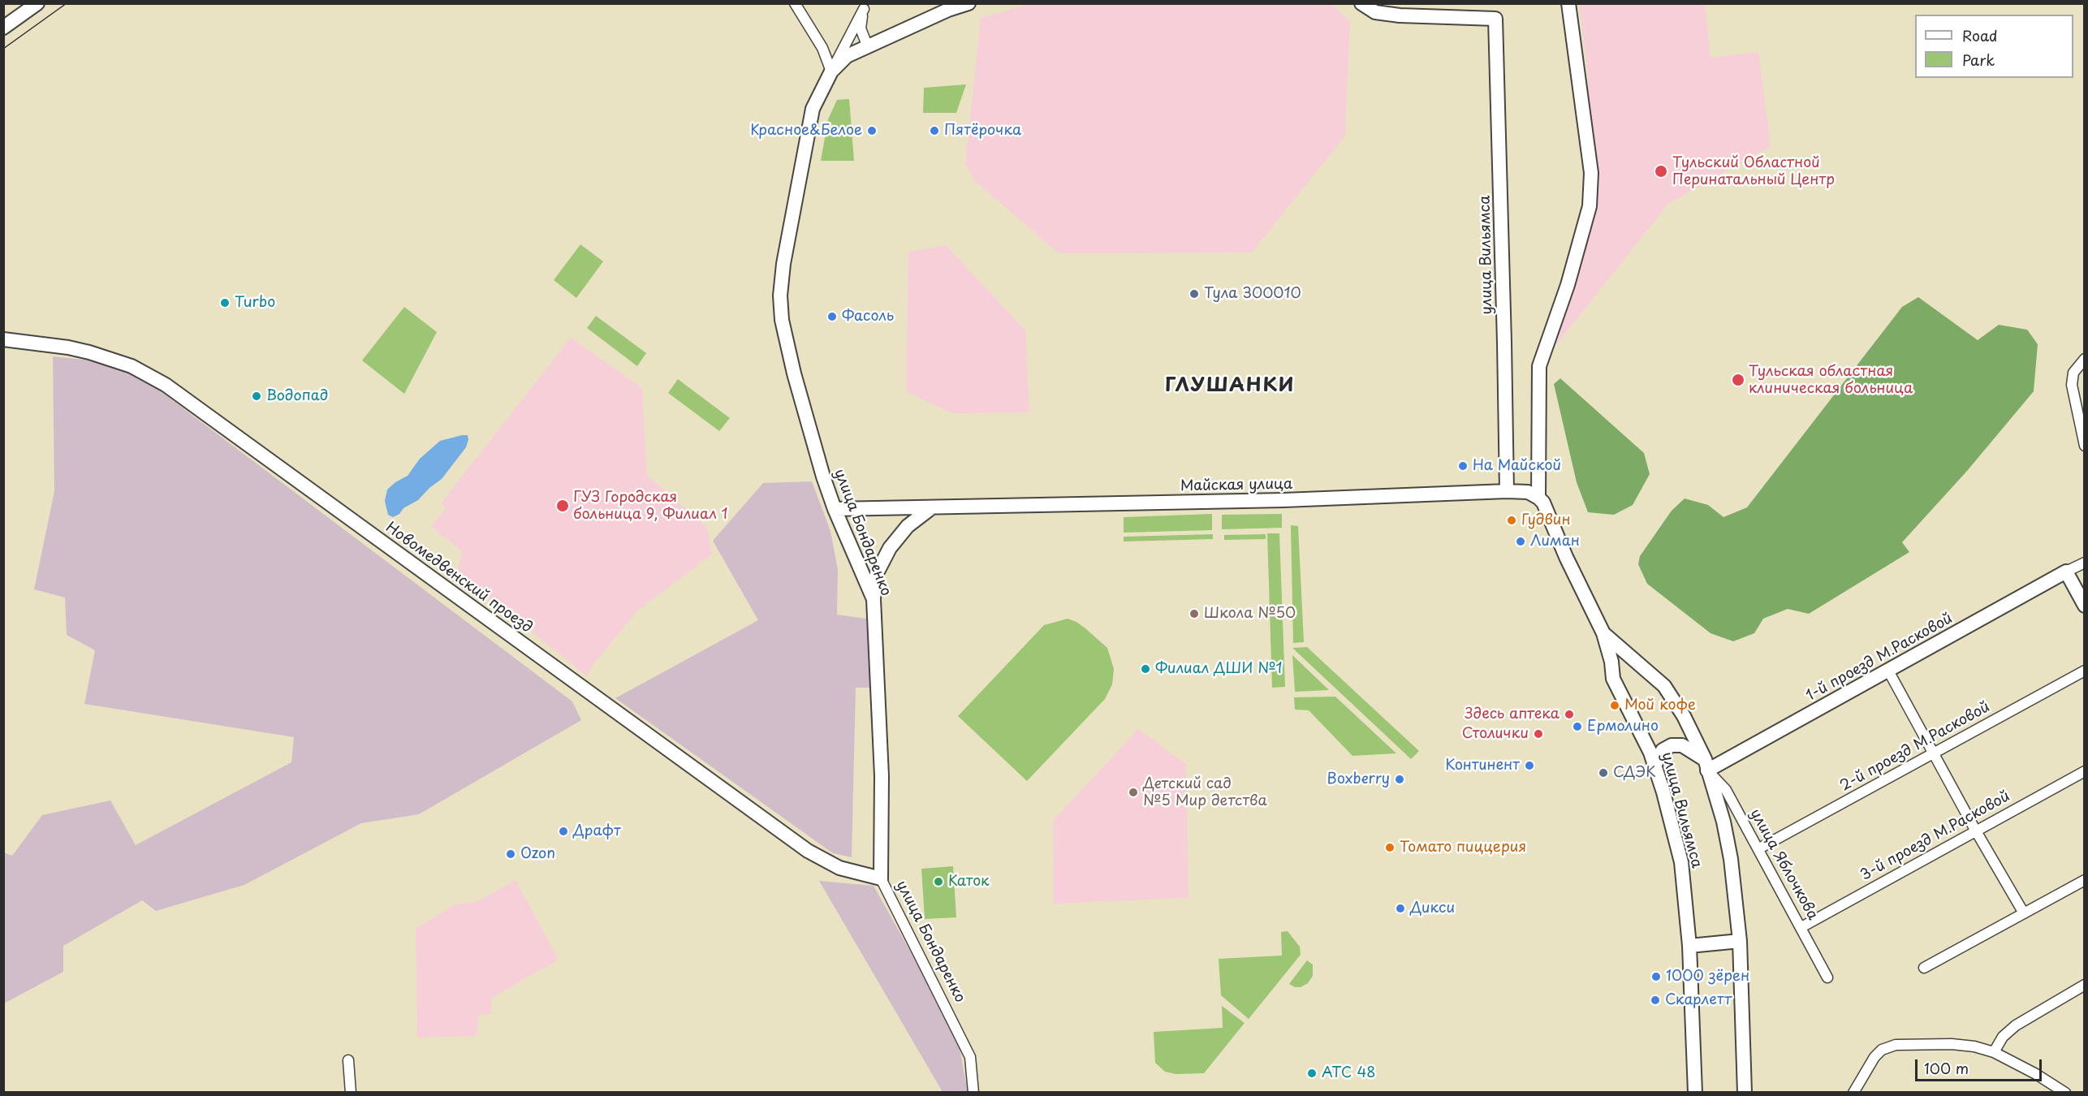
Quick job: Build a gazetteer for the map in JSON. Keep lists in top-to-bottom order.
{
  "streets": {
    "street": [
      "улица Вильямса",
      "Майская улица",
      "улица Бондаренко",
      "Новомедвенский проезд",
      "1-й проезд М.Расковой",
      "2-й проезд М.Расковой",
      "3-й проезд М.Расковой",
      "улица Яблочкова"
    ]
  },
  "crossings": [
    ["улица Вильямса", "Майская улица"],
    ["улица Вильямса", "1-й проезд М.Расковой"],
    ["улица Вильямса", "улица Яблочкова"],
    ["Майская улица", "улица Бондаренко"],
    ["улица Бондаренко", "Новомедвенский проезд"],
    ["1-й проезд М.Расковой", "улица Яблочкова"],
    ["2-й проезд М.Расковой", "улица Яблочкова"],
    ["3-й проезд М.Расковой", "улица Яблочкова"]
  ],
  "districts": ["ГЛУШАНКИ"],
  "places": [
    "Красное&Белое",
    "Пятёрочка",
    "Тульский Областной Перинатальный Центр",
    "Тула 300010",
    "Turbo",
    "Фасоль",
    "Тульская областная клиническая больница",
    "Водопад",
    "На Майской",
    "ГУЗ Городская больница 9, Филиал 1",
    "Гудвин",
    "Лиман",
    "Школа №50",
    "Филиал ДШИ №1",
    "Мой кофе",
    "Здесь аптека",
    "Ермолино",
    "Столички",
    "Континент",
    "СДЭК",
    "Boxberry",
    "Детский сад №5 Мир детства",
    "Драфт",
    "Томато пиццерия",
    "Ozon",
    "Каток",
    "Дикси",
    "1000 зёрен",
    "Скарлетт",
    "АТС 48"
  ],
  "legend": ["Road", "Park"],
  "scale_bar": "100 m"
}
